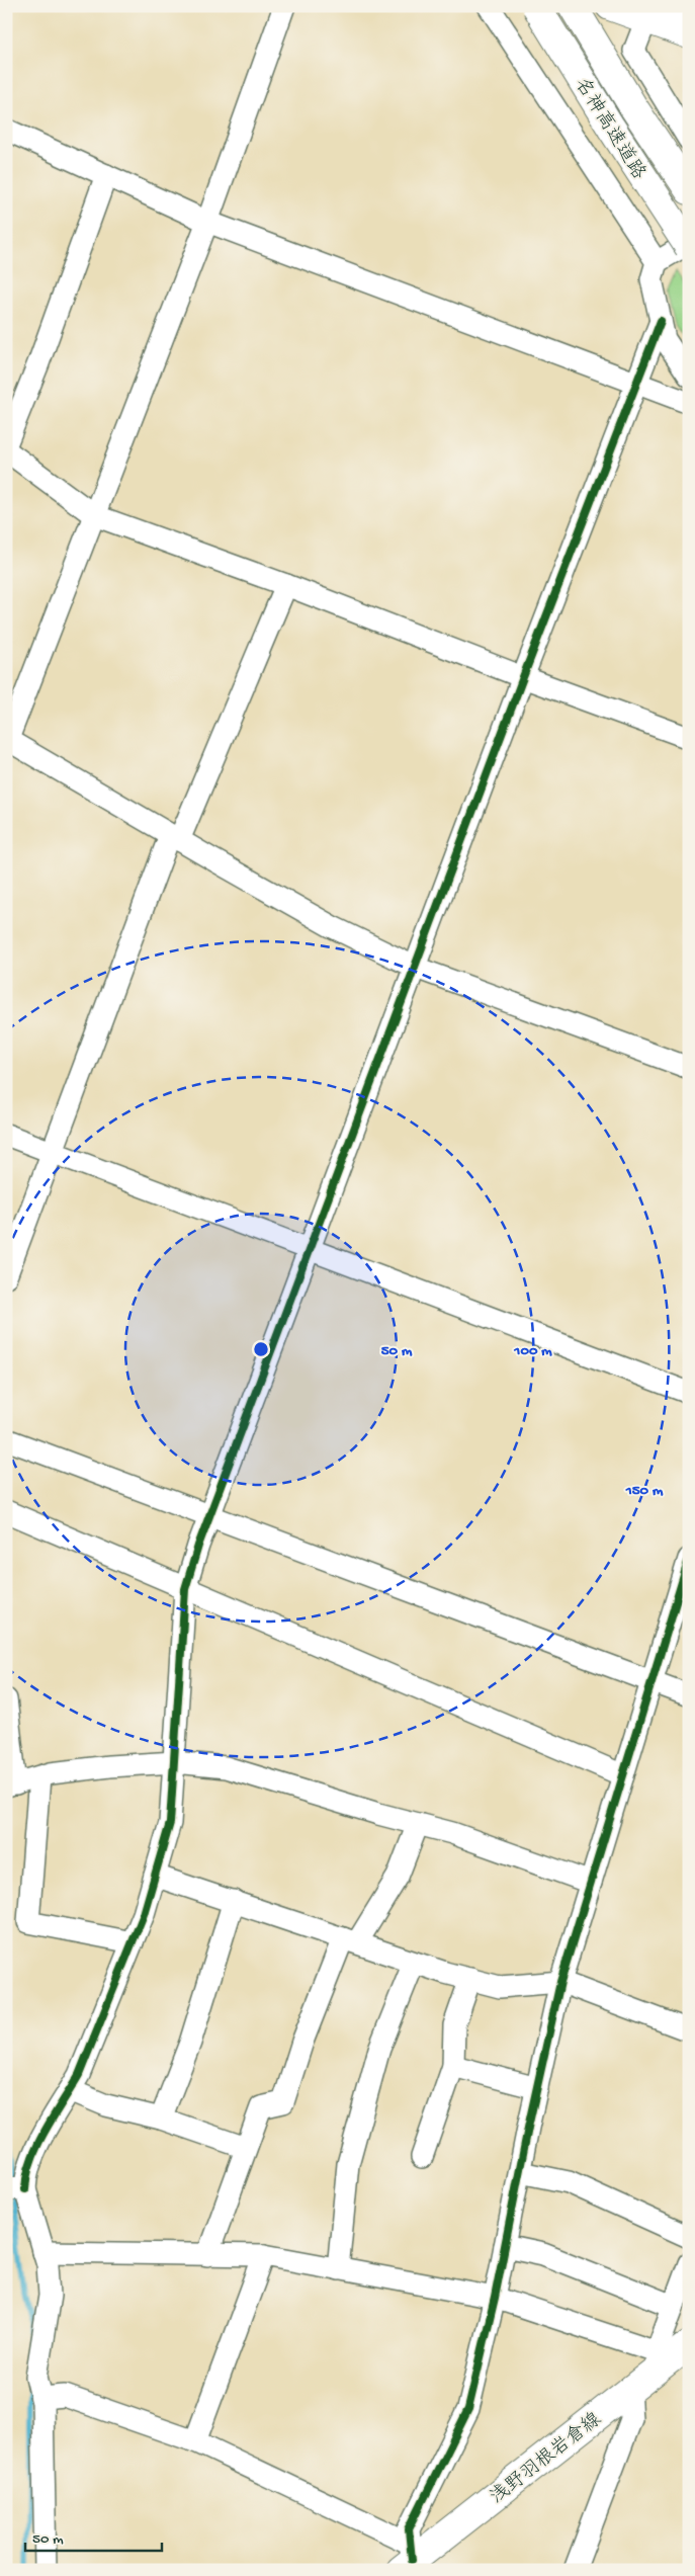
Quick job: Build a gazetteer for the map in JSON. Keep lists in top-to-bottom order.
{
  "streets": {
    "main road": ["名神高速道路", "浅野羽根岩倉線"]
  },
  "scale_bar": "50 m",
  "rings": ["50 m", "100 m", "150 m"]
}
